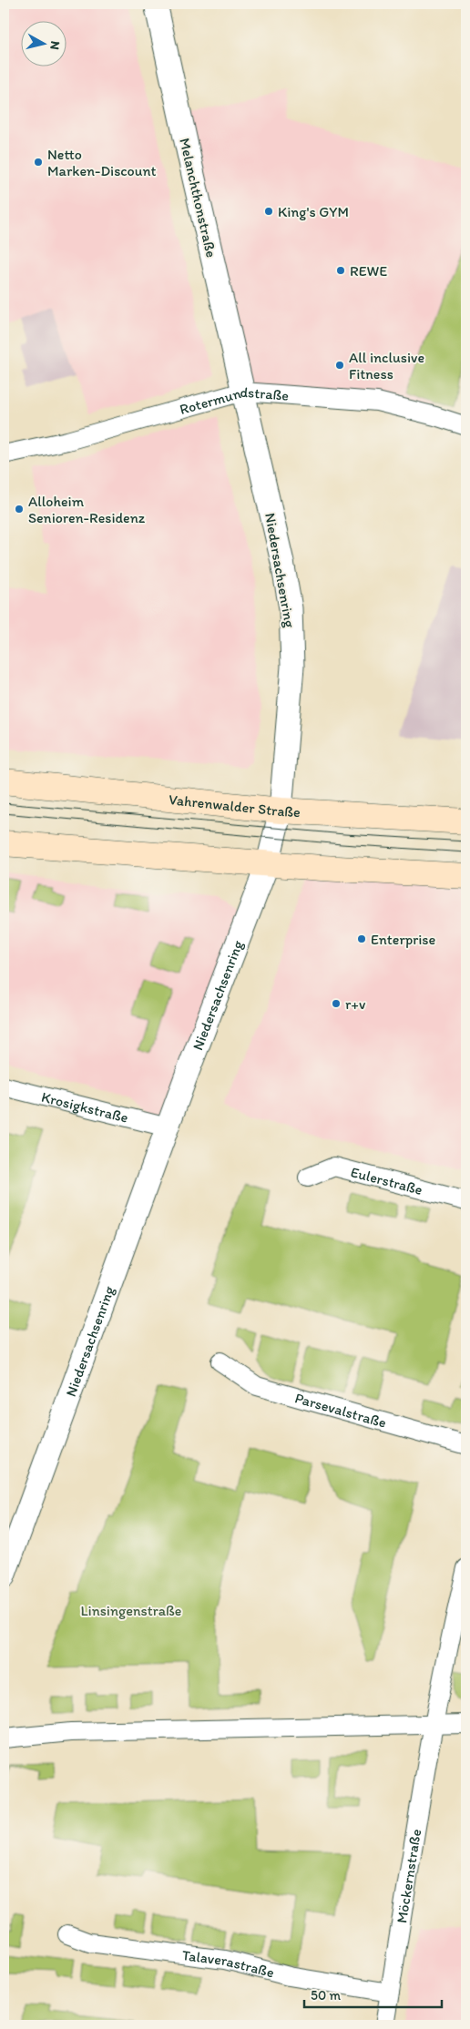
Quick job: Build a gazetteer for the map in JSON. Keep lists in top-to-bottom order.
{
  "streets": {
    "main road": ["Vahrenwalder Straße"],
    "street": [
      "Melanchthonstraße",
      "Rotermundstraße",
      "Niedersachsenring",
      "Krosigkstraße",
      "Eulerstraße",
      "Parsevalstraße",
      "Möckernstraße",
      "Talaverastraße"
    ]
  },
  "crossings": [
    ["Melanchthonstraße", "Rotermundstraße"],
    ["Melanchthonstraße", "Niedersachsenring"],
    ["Rotermundstraße", "Niedersachsenring"],
    ["Niedersachsenring", "Vahrenwalder Straße"],
    ["Niedersachsenring", "Krosigkstraße"],
    ["Möckernstraße", "Talaverastraße"]
  ],
  "parks": ["Linsingenstraße"],
  "places": [
    "Netto Marken-Discount",
    "King's GYM",
    "REWE",
    "All inclusive Fitness",
    "Alloheim Senioren-Residenz",
    "Enterprise",
    "r+v"
  ],
  "scale_bar": "50 m",
  "north": "right"
}
